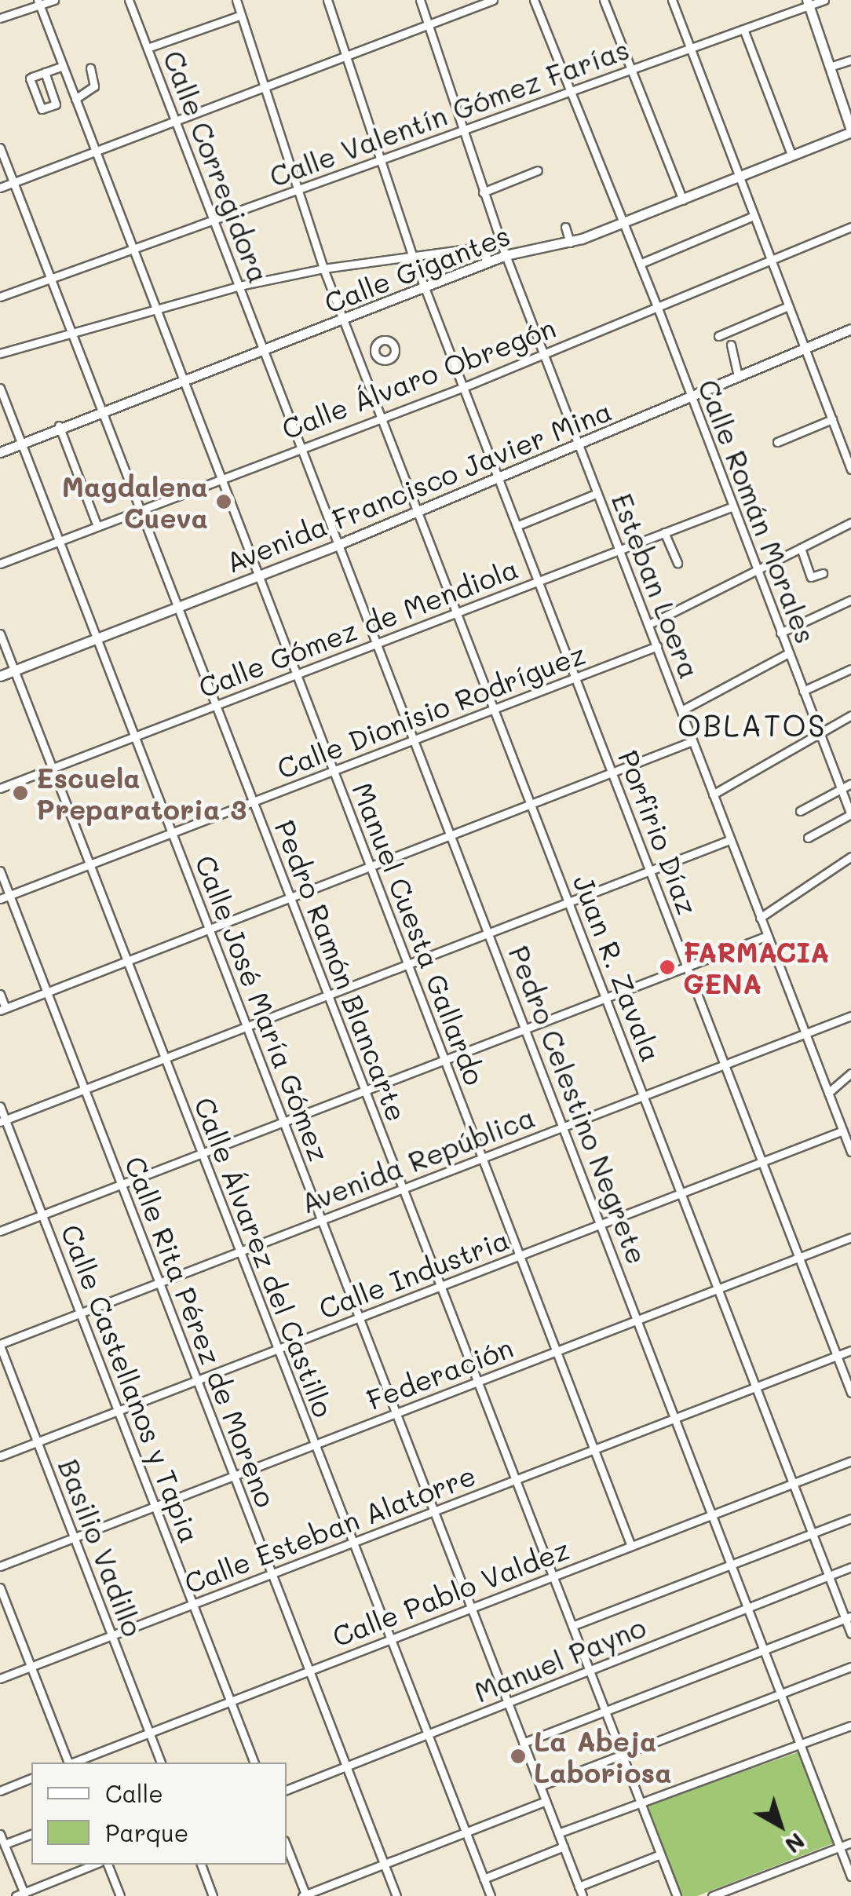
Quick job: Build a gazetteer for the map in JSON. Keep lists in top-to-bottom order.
{
  "streets": {
    "main road": ["Calle Gigantes", "Avenida Francisco Javier Mina"],
    "street": [
      "Calle Valentín Gómez Farías",
      "Calle Corregidora",
      "Calle Álvaro Obregón",
      "Calle Román Morales",
      "Esteban Loera",
      "Calle Gómez de Mendiola",
      "Calle Dionisio Rodríguez",
      "Porfirio Díaz",
      "Manuel Cuesta Gallardo",
      "Juan R. Zavala",
      "Pedro Ramón Blancarte",
      "Calle José María Gómez",
      "Pedro Celestino Negrete",
      "Avenida República",
      "Calle Álvarez del Castillo",
      "Calle Industria",
      "Calle Rita Pérez de Moreno",
      "Federación",
      "Calle Castellanos y Tapia",
      "Calle Esteban Alatorre",
      "Basilio Vadillo",
      "Calle Pablo Valdez",
      "Manuel Payno"
    ]
  },
  "crossings": [
    ["Calle Valentín Gómez Farías", "Calle Corregidora"],
    ["Calle Valentín Gómez Farías", "Calle Román Morales"],
    ["Calle Valentín Gómez Farías", "Esteban Loera"],
    ["Calle Valentín Gómez Farías", "Porfirio Díaz"],
    ["Calle Valentín Gómez Farías", "Manuel Cuesta Gallardo"],
    ["Calle Valentín Gómez Farías", "Juan R. Zavala"],
    ["Calle Valentín Gómez Farías", "Pedro Ramón Blancarte"],
    ["Calle Corregidora", "Calle Gigantes"],
    ["Calle Corregidora", "Pedro Celestino Negrete"],
    ["Calle Gigantes", "Calle Román Morales"],
    ["Calle Gigantes", "Esteban Loera"],
    ["Calle Gigantes", "Porfirio Díaz"],
    ["Calle Gigantes", "Manuel Cuesta Gallardo"],
    ["Calle Gigantes", "Juan R. Zavala"],
    ["Calle Gigantes", "Pedro Ramón Blancarte"],
    ["Calle Gigantes", "Calle José María Gómez"],
    ["Calle Gigantes", "Pedro Celestino Negrete"],
    ["Calle Álvaro Obregón", "Calle Román Morales"],
    ["Calle Álvaro Obregón", "Esteban Loera"],
    ["Calle Álvaro Obregón", "Porfirio Díaz"],
    ["Calle Álvaro Obregón", "Manuel Cuesta Gallardo"],
    ["Calle Álvaro Obregón", "Juan R. Zavala"],
    ["Calle Álvaro Obregón", "Pedro Ramón Blancarte"],
    ["Calle Álvaro Obregón", "Calle José María Gómez"],
    ["Calle Álvaro Obregón", "Pedro Celestino Negrete"],
    ["Avenida Francisco Javier Mina", "Calle Román Morales"],
    ["Avenida Francisco Javier Mina", "Esteban Loera"],
    ["Avenida Francisco Javier Mina", "Porfirio Díaz"],
    ["Avenida Francisco Javier Mina", "Manuel Cuesta Gallardo"],
    ["Avenida Francisco Javier Mina", "Juan R. Zavala"],
    ["Avenida Francisco Javier Mina", "Pedro Ramón Blancarte"],
    ["Avenida Francisco Javier Mina", "Calle José María Gómez"],
    ["Avenida Francisco Javier Mina", "Pedro Celestino Negrete"],
    ["Avenida Francisco Javier Mina", "Calle Álvarez del Castillo"],
    ["Calle Román Morales", "Calle Gómez de Mendiola"],
    ["Esteban Loera", "Calle Gómez de Mendiola"],
    ["Esteban Loera", "Calle Dionisio Rodríguez"],
    ["Esteban Loera", "Avenida República"],
    ["Esteban Loera", "Calle Industria"],
    ["Calle Gómez de Mendiola", "Porfirio Díaz"],
    ["Calle Gómez de Mendiola", "Manuel Cuesta Gallardo"],
    ["Calle Gómez de Mendiola", "Juan R. Zavala"],
    ["Calle Gómez de Mendiola", "Pedro Ramón Blancarte"],
    ["Calle Gómez de Mendiola", "Calle José María Gómez"],
    ["Calle Gómez de Mendiola", "Pedro Celestino Negrete"],
    ["Calle Gómez de Mendiola", "Calle Álvarez del Castillo"],
    ["Calle Dionisio Rodríguez", "Porfirio Díaz"],
    ["Calle Dionisio Rodríguez", "Manuel Cuesta Gallardo"],
    ["Calle Dionisio Rodríguez", "Juan R. Zavala"],
    ["Calle Dionisio Rodríguez", "Pedro Ramón Blancarte"],
    ["Calle Dionisio Rodríguez", "Calle José María Gómez"],
    ["Calle Dionisio Rodríguez", "Pedro Celestino Negrete"],
    ["Calle Dionisio Rodríguez", "Calle Álvarez del Castillo"],
    ["Calle Dionisio Rodríguez", "Calle Rita Pérez de Moreno"],
    ["Porfirio Díaz", "Avenida República"],
    ["Porfirio Díaz", "Calle Industria"],
    ["Porfirio Díaz", "Federación"],
    ["Porfirio Díaz", "Calle Esteban Alatorre"],
    ["Manuel Cuesta Gallardo", "Avenida República"],
    ["Manuel Cuesta Gallardo", "Calle Industria"],
    ["Manuel Cuesta Gallardo", "Federación"],
    ["Manuel Cuesta Gallardo", "Calle Esteban Alatorre"],
    ["Manuel Cuesta Gallardo", "Calle Pablo Valdez"],
    ["Juan R. Zavala", "Avenida República"],
    ["Juan R. Zavala", "Calle Industria"],
    ["Juan R. Zavala", "Federación"],
    ["Juan R. Zavala", "Calle Esteban Alatorre"],
    ["Juan R. Zavala", "Calle Pablo Valdez"],
    ["Juan R. Zavala", "Manuel Payno"],
    ["Pedro Ramón Blancarte", "Avenida República"],
    ["Pedro Ramón Blancarte", "Calle Industria"],
    ["Pedro Ramón Blancarte", "Federación"],
    ["Pedro Ramón Blancarte", "Calle Esteban Alatorre"],
    ["Pedro Ramón Blancarte", "Calle Pablo Valdez"],
    ["Pedro Ramón Blancarte", "Manuel Payno"],
    ["Calle José María Gómez", "Avenida República"],
    ["Calle José María Gómez", "Calle Industria"],
    ["Calle José María Gómez", "Federación"],
    ["Calle José María Gómez", "Calle Esteban Alatorre"],
    ["Calle José María Gómez", "Calle Pablo Valdez"],
    ["Calle José María Gómez", "Manuel Payno"],
    ["Pedro Celestino Negrete", "Avenida República"],
    ["Pedro Celestino Negrete", "Calle Industria"],
    ["Pedro Celestino Negrete", "Federación"],
    ["Pedro Celestino Negrete", "Calle Esteban Alatorre"],
    ["Pedro Celestino Negrete", "Calle Pablo Valdez"],
    ["Pedro Celestino Negrete", "Manuel Payno"],
    ["Avenida República", "Calle Álvarez del Castillo"],
    ["Avenida República", "Calle Rita Pérez de Moreno"],
    ["Avenida República", "Calle Castellanos y Tapia"],
    ["Avenida República", "Basilio Vadillo"],
    ["Calle Álvarez del Castillo", "Calle Industria"],
    ["Calle Álvarez del Castillo", "Federación"],
    ["Calle Álvarez del Castillo", "Calle Esteban Alatorre"],
    ["Calle Álvarez del Castillo", "Calle Pablo Valdez"],
    ["Calle Álvarez del Castillo", "Manuel Payno"],
    ["Calle Industria", "Calle Rita Pérez de Moreno"],
    ["Calle Industria", "Calle Castellanos y Tapia"],
    ["Calle Industria", "Basilio Vadillo"],
    ["Calle Rita Pérez de Moreno", "Federación"],
    ["Calle Rita Pérez de Moreno", "Calle Esteban Alatorre"],
    ["Calle Rita Pérez de Moreno", "Calle Pablo Valdez"],
    ["Calle Rita Pérez de Moreno", "Manuel Payno"],
    ["Federación", "Calle Castellanos y Tapia"],
    ["Federación", "Basilio Vadillo"],
    ["Calle Castellanos y Tapia", "Calle Esteban Alatorre"],
    ["Calle Castellanos y Tapia", "Calle Pablo Valdez"],
    ["Calle Esteban Alatorre", "Basilio Vadillo"],
    ["Basilio Vadillo", "Calle Pablo Valdez"]
  ],
  "districts": ["OBLATOS"],
  "places": [
    "Magdalena Cueva",
    "Escuela Preparatoria 3",
    "FARMACIA GENA",
    "La Abeja Laboriosa"
  ],
  "legend": ["Calle", "Parque"],
  "north": "bottom right"
}
